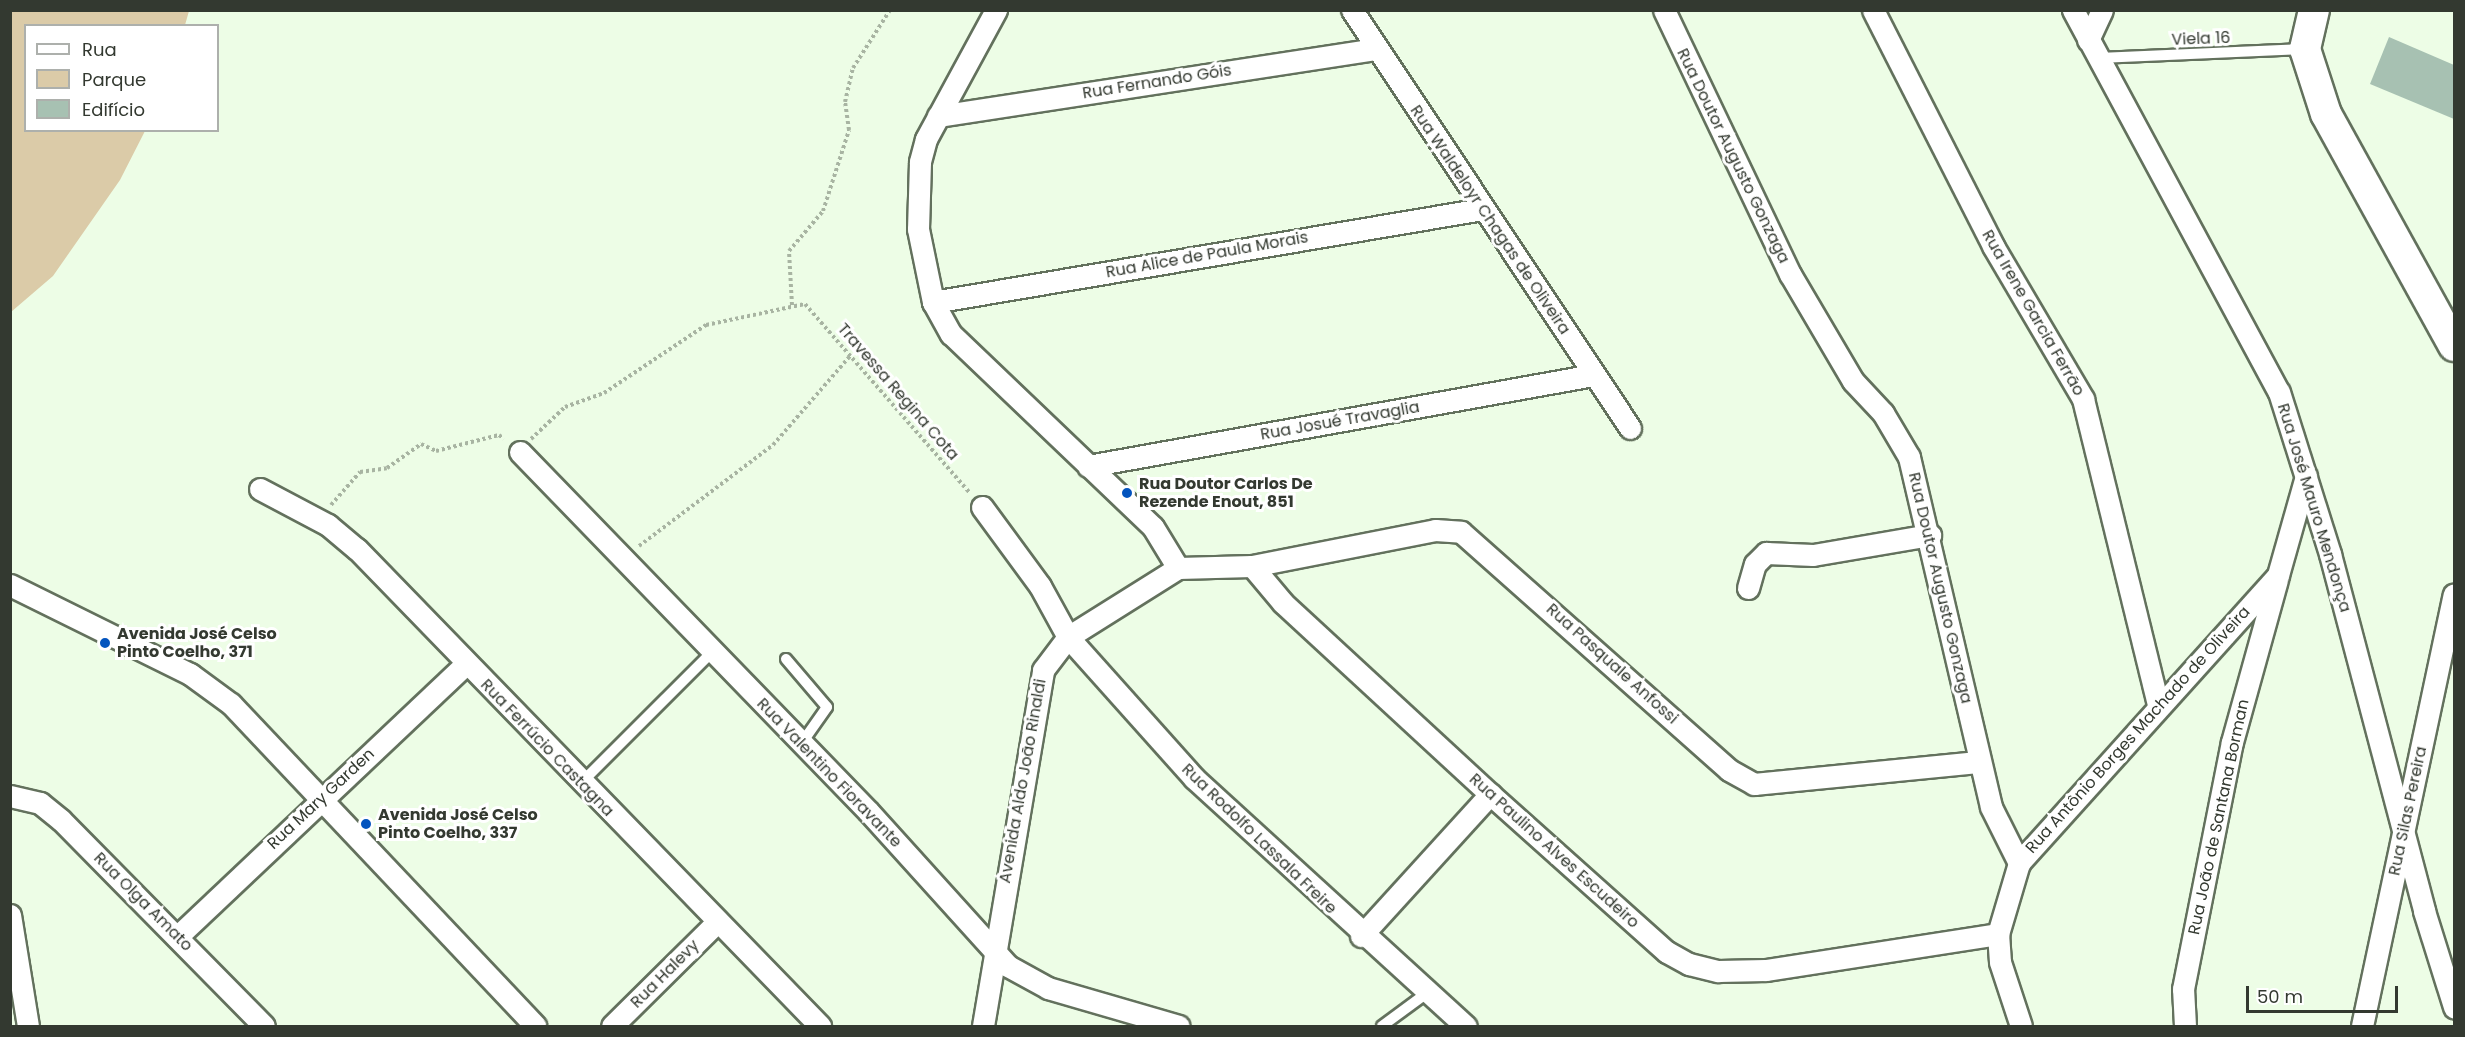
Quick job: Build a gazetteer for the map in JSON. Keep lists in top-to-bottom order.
{
  "streets": {
    "street": [
      "Rua Fernando Góis",
      "Rua Doutor Augusto Gonzaga",
      "Rua Waldeloyr Chagas de Oliveira",
      "Rua Alice de Paula Morais",
      "Rua Irene Garcia Ferrão",
      "Rua Josué Travaglia",
      "Rua José Mauro Mendonça",
      "Rua Pasquale Anfossi",
      "Rua Antônio Borges Machado de Oliveira",
      "Rua Ferrúcio Castagna",
      "Rua Valentino Fioravante",
      "Avenida Aldo João Rinaldi",
      "Rua Mary Garden",
      "Rua Silas Pereira",
      "Rua João de Santana Borman",
      "Rua Rodolfo Lassala Freire",
      "Rua Paulino Alves Escudeiro",
      "Rua Olga Amato",
      "Rua Halevy"
    ],
    "lane": ["Viela 16"],
    "path": ["Travessa Regina Cota"]
  },
  "crossings": [
    ["Viela 16", "Rua José Mauro Mendonça"],
    ["Rua Fernando Góis", "Rua Waldeloyr Chagas de Oliveira"],
    ["Rua Doutor Augusto Gonzaga", "Rua Pasquale Anfossi"],
    ["Rua Doutor Augusto Gonzaga", "Rua Antônio Borges Machado de Oliveira"],
    ["Rua Waldeloyr Chagas de Oliveira", "Rua Alice de Paula Morais"],
    ["Rua Waldeloyr Chagas de Oliveira", "Rua Josué Travaglia"],
    ["Rua Irene Garcia Ferrão", "Rua Antônio Borges Machado de Oliveira"],
    ["Travessa Regina Cota", "Rua Rodolfo Lassala Freire"],
    ["Rua José Mauro Mendonça", "Rua Antônio Borges Machado de Oliveira"],
    ["Rua José Mauro Mendonça", "Rua Silas Pereira"],
    ["Rua Pasquale Anfossi", "Rua Paulino Alves Escudeiro"],
    ["Rua Antônio Borges Machado de Oliveira", "Rua João de Santana Borman"],
    ["Rua Antônio Borges Machado de Oliveira", "Rua Paulino Alves Escudeiro"],
    ["Rua Ferrúcio Castagna", "Rua Mary Garden"],
    ["Rua Ferrúcio Castagna", "Rua Halevy"],
    ["Rua Valentino Fioravante", "Avenida Aldo João Rinaldi"],
    ["Avenida Aldo João Rinaldi", "Rua Rodolfo Lassala Freire"],
    ["Rua Mary Garden", "Rua Olga Amato"]
  ],
  "places": ["Rua Doutor Carlos De Rezende Enout, 851", "Avenida José Celso Pinto Coelho, 371", "Avenida José Celso Pinto Coelho, 337"],
  "legend": ["Rua", "Parque", "Edifício"],
  "scale_bar": "50 m"
}
